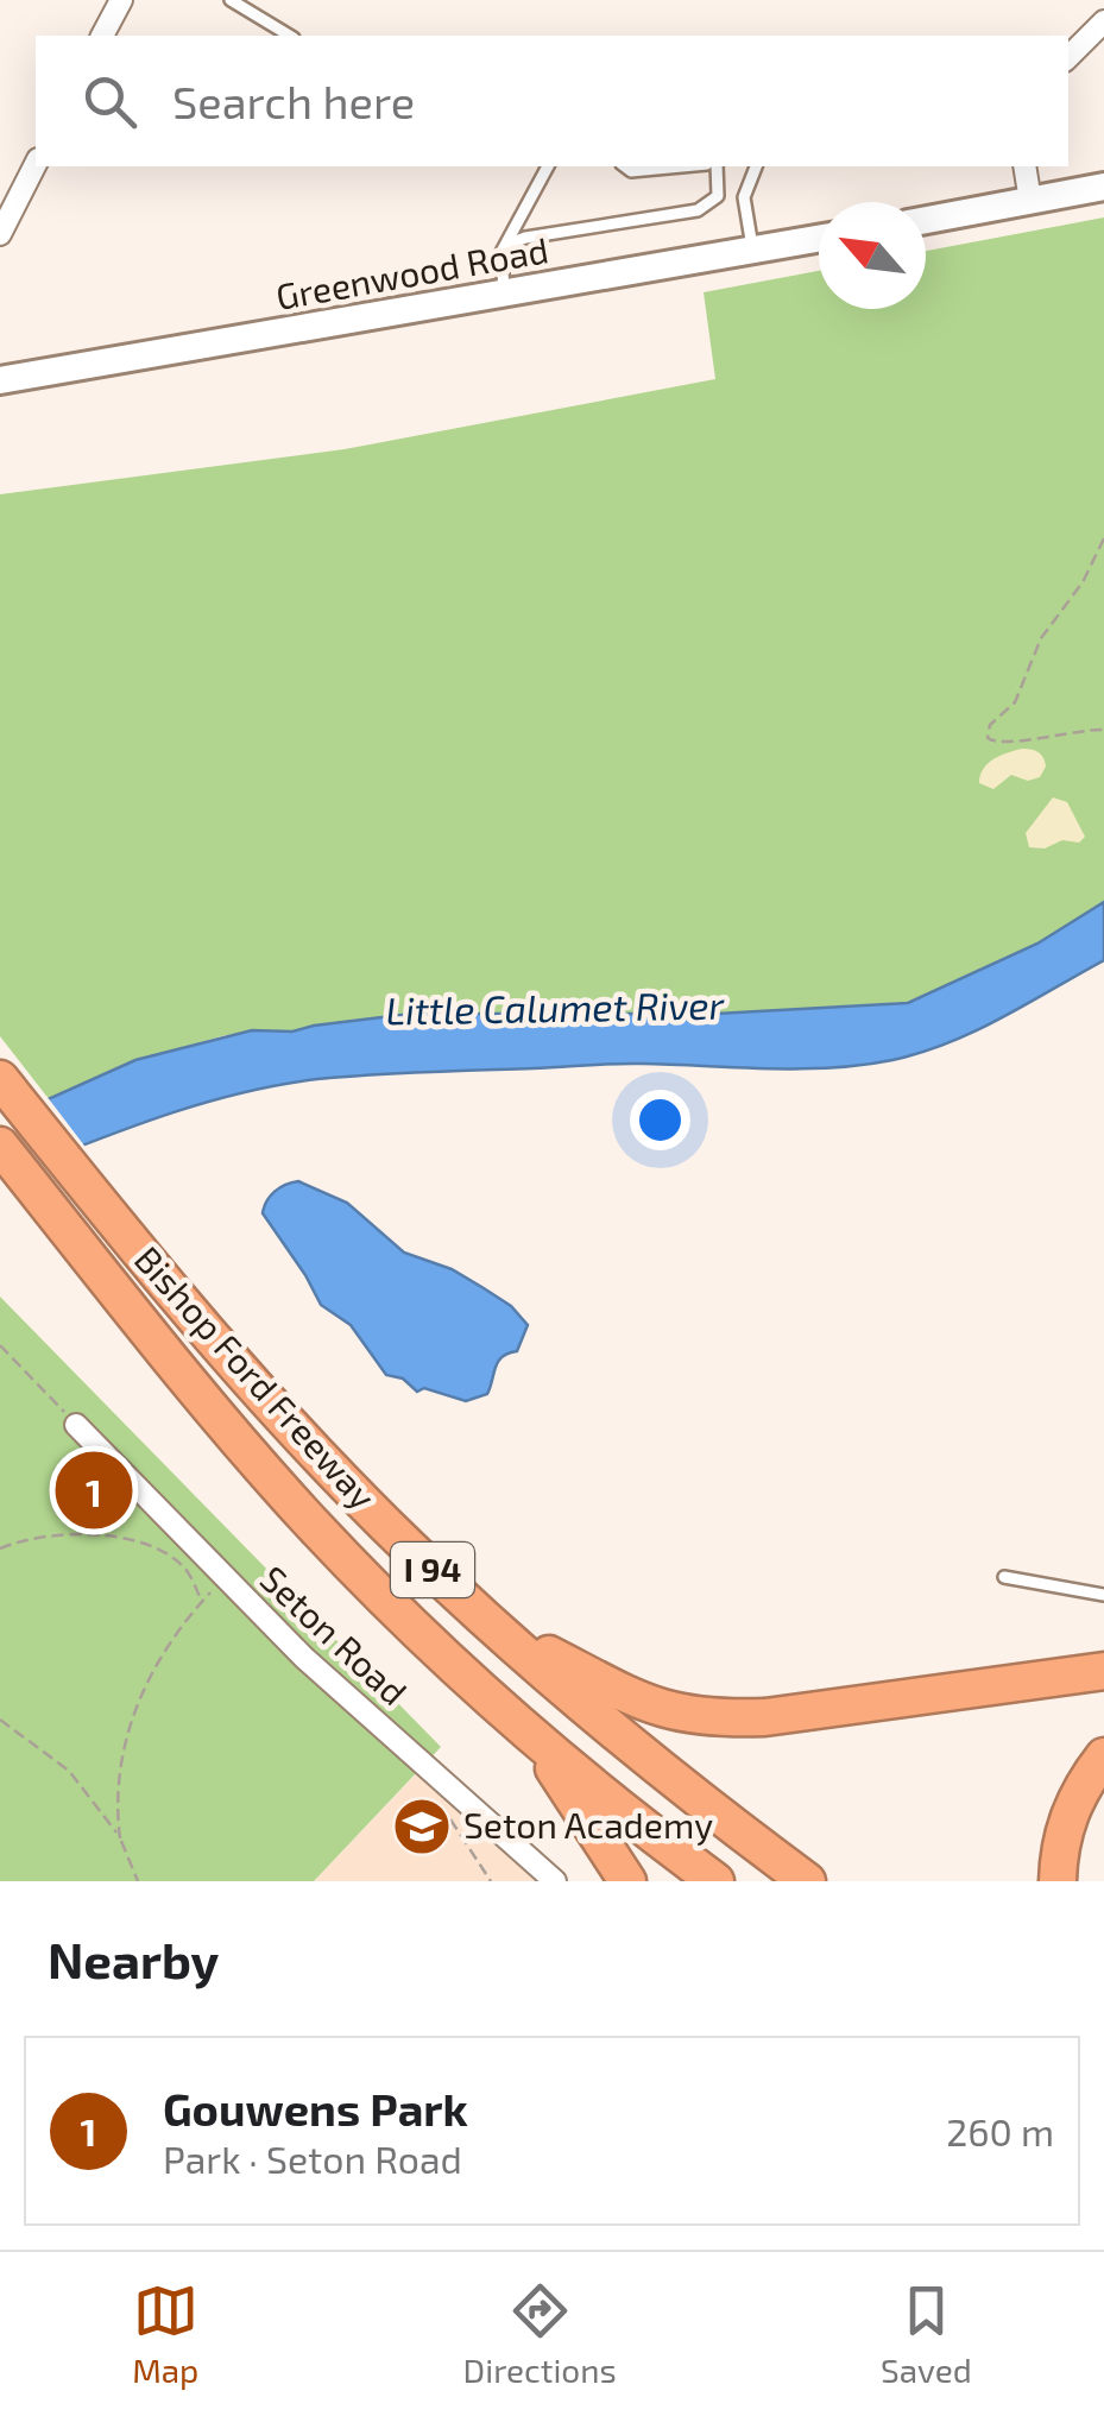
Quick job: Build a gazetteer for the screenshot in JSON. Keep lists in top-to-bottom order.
{
  "streets": {
    "highway": ["Bishop Ford Freeway", "I 94"],
    "street": ["Greenwood Road", "Seton Road"]
  },
  "water": ["Little Calumet River"],
  "places": {
    "school or university": ["Seton Academy"]
  },
  "north": "top left",
  "page": {
    "search": "Search here",
    "pins": "1",
    "heading": "Nearby",
    "list": [
      {
        "mark": "1",
        "name": "Gouwens Park",
        "note": "Park · Seton Road",
        "value": "260 m"
      }
    ],
    "nav": ["Map", "Directions", "Saved"]
  }
}
